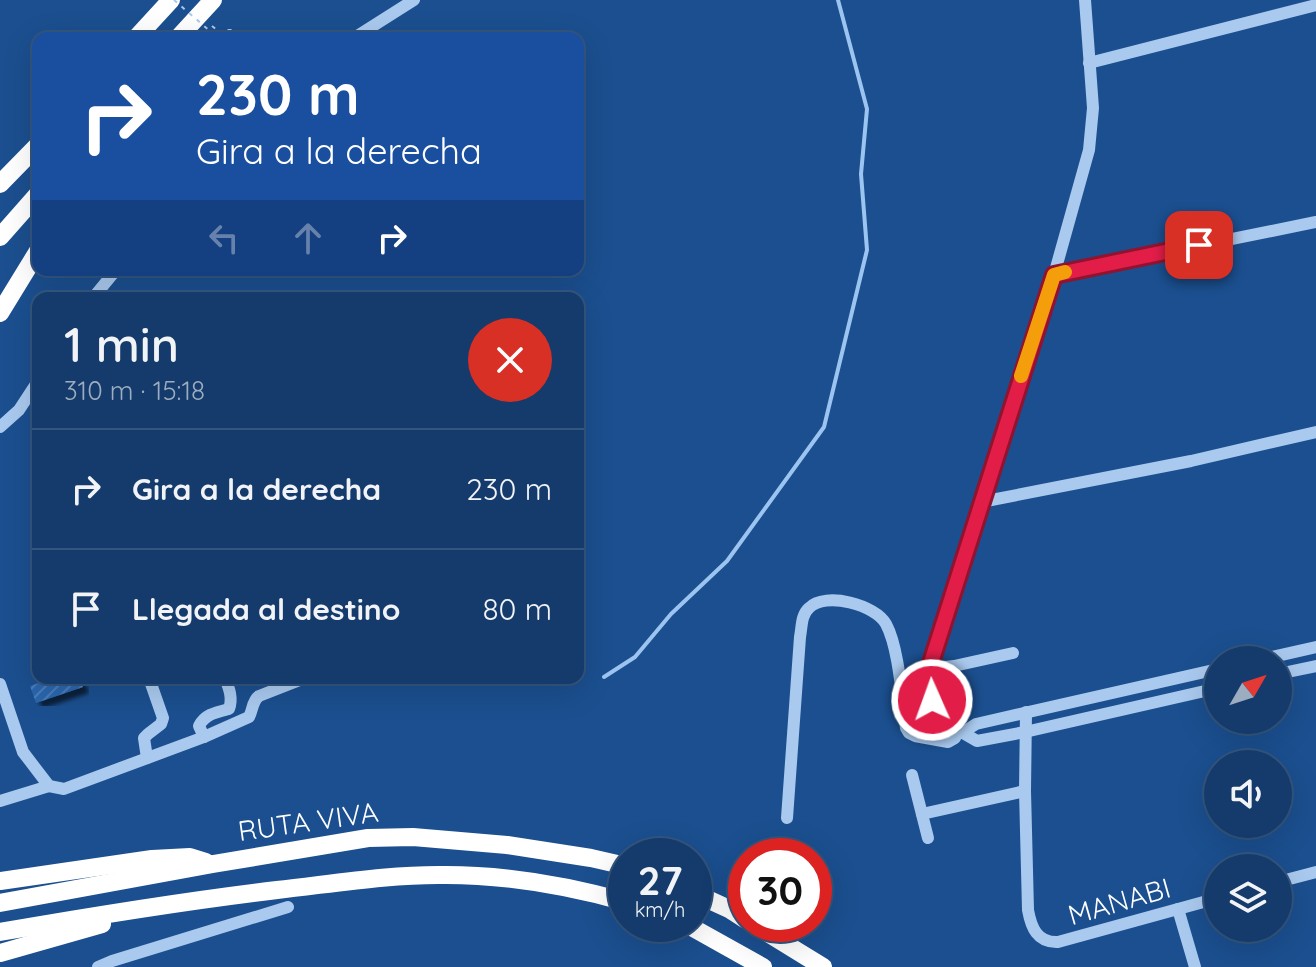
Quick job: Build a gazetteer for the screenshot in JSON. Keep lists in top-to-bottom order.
{
  "streets": {
    "highway": ["RUTA VIVA"],
    "street": ["MANABI"]
  },
  "north": "top right",
  "page": {
    "turn": ["230 m", "Gira a la derecha"],
    "heading": ["1 min", "310 m · 15:18"],
    "list": [
      {
        "name": "Gira a la derecha",
        "value": "230 m"
      },
      {
        "name": "Llegada al destino",
        "value": "80 m"
      }
    ],
    "speed": "27 km/h",
    "limit": "30"
  }
}
